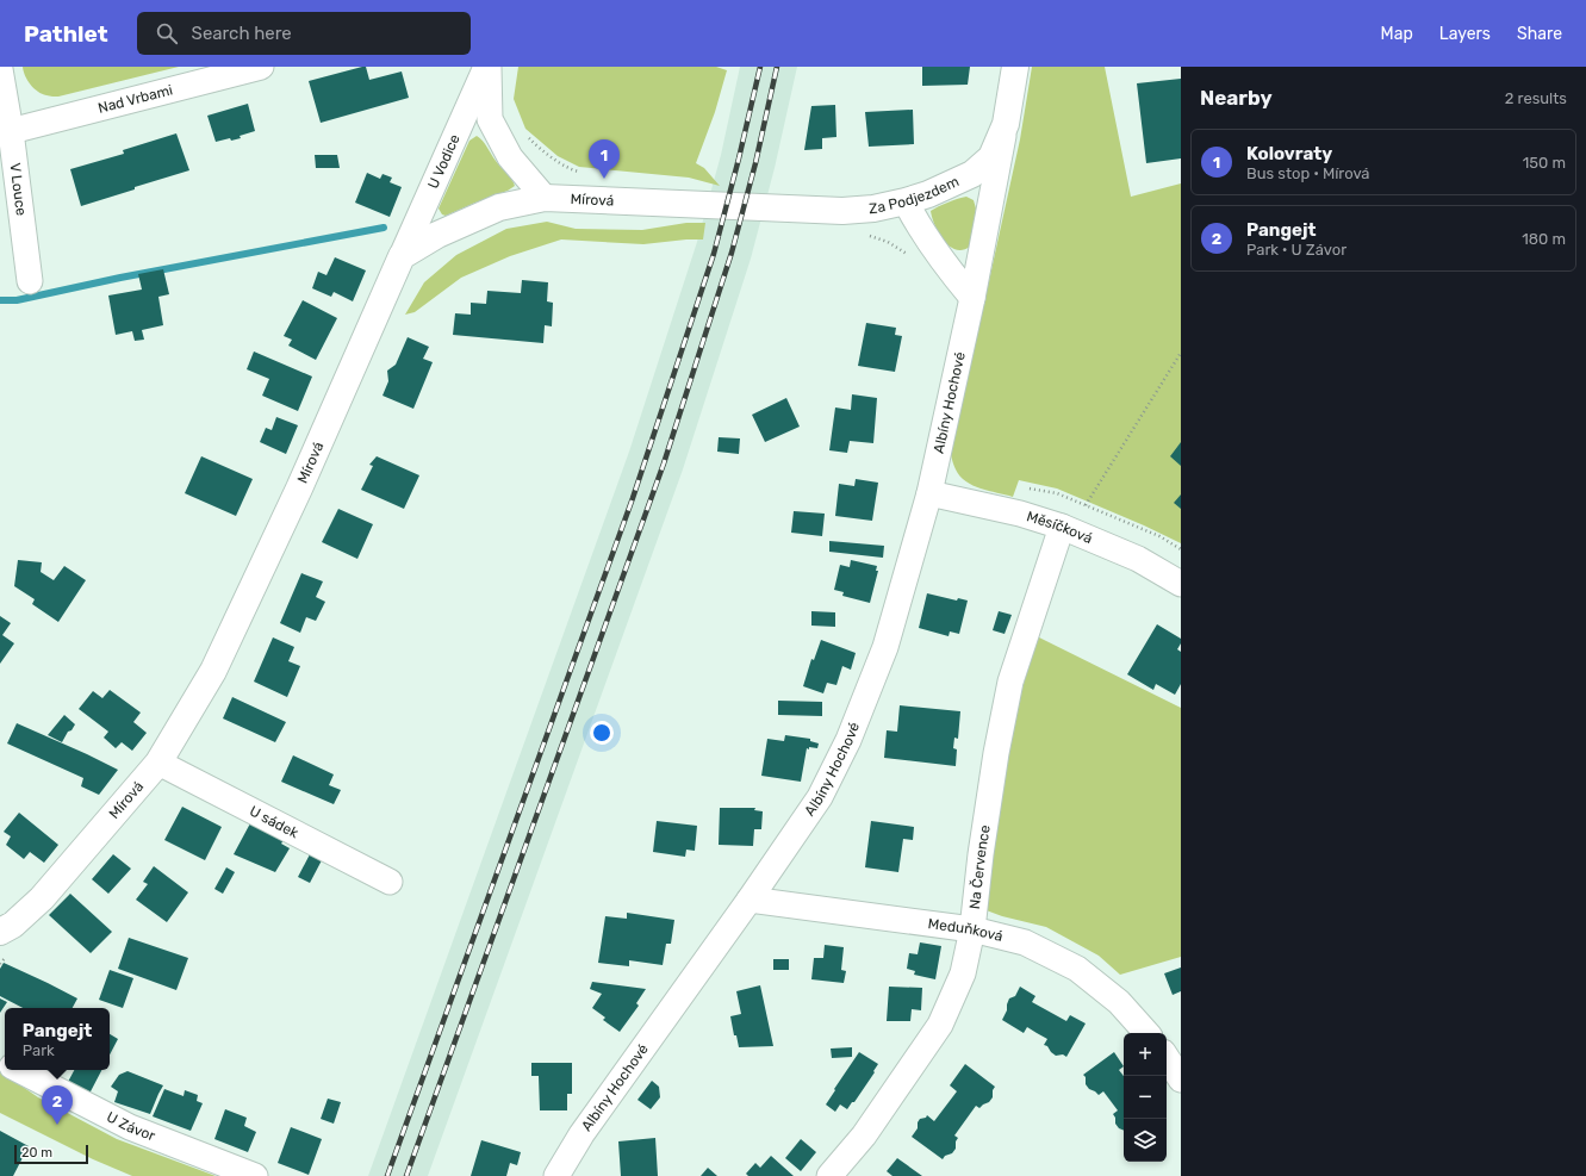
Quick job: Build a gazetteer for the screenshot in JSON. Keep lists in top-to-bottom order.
{
  "streets": {
    "street": [
      "Nad Vrbami",
      "U Vodice",
      "V Louce",
      "Za Podjezdem",
      "Mírová",
      "Albíny Hochové",
      "Měsíčková",
      "U sádek",
      "Na Července",
      "Meduňková",
      "U Závor"
    ]
  },
  "crossings": [
    ["Nad Vrbami", "V Louce"],
    ["U Vodice", "Mírová"],
    ["Za Podjezdem", "Mírová"],
    ["Za Podjezdem", "Albíny Hochové"],
    ["Mírová", "U sádek"],
    ["Albíny Hochové", "Měsíčková"],
    ["Albíny Hochové", "Meduňková"],
    ["Měsíčková", "Na Července"],
    ["Na Července", "Meduňková"]
  ],
  "scale_bar": "20 m",
  "page": {
    "header": "Pathlet",
    "search": "Search here",
    "nav": ["Map", "Layers", "Share"],
    "heading": ["Nearby", "2 results"],
    "list": [
      {
        "mark": "1",
        "name": "Kolovraty",
        "note": "Bus stop · Mírová",
        "value": "150 m"
      },
      {
        "mark": "2",
        "name": "Pangejt",
        "note": "Park · U Závor",
        "value": "180 m"
      }
    ],
    "pins": ["1", "2"],
    "popup": ["Pangejt", "Park"],
    "map_buttons": ["+", "−"],
    "scale": "20 m"
  }
}
